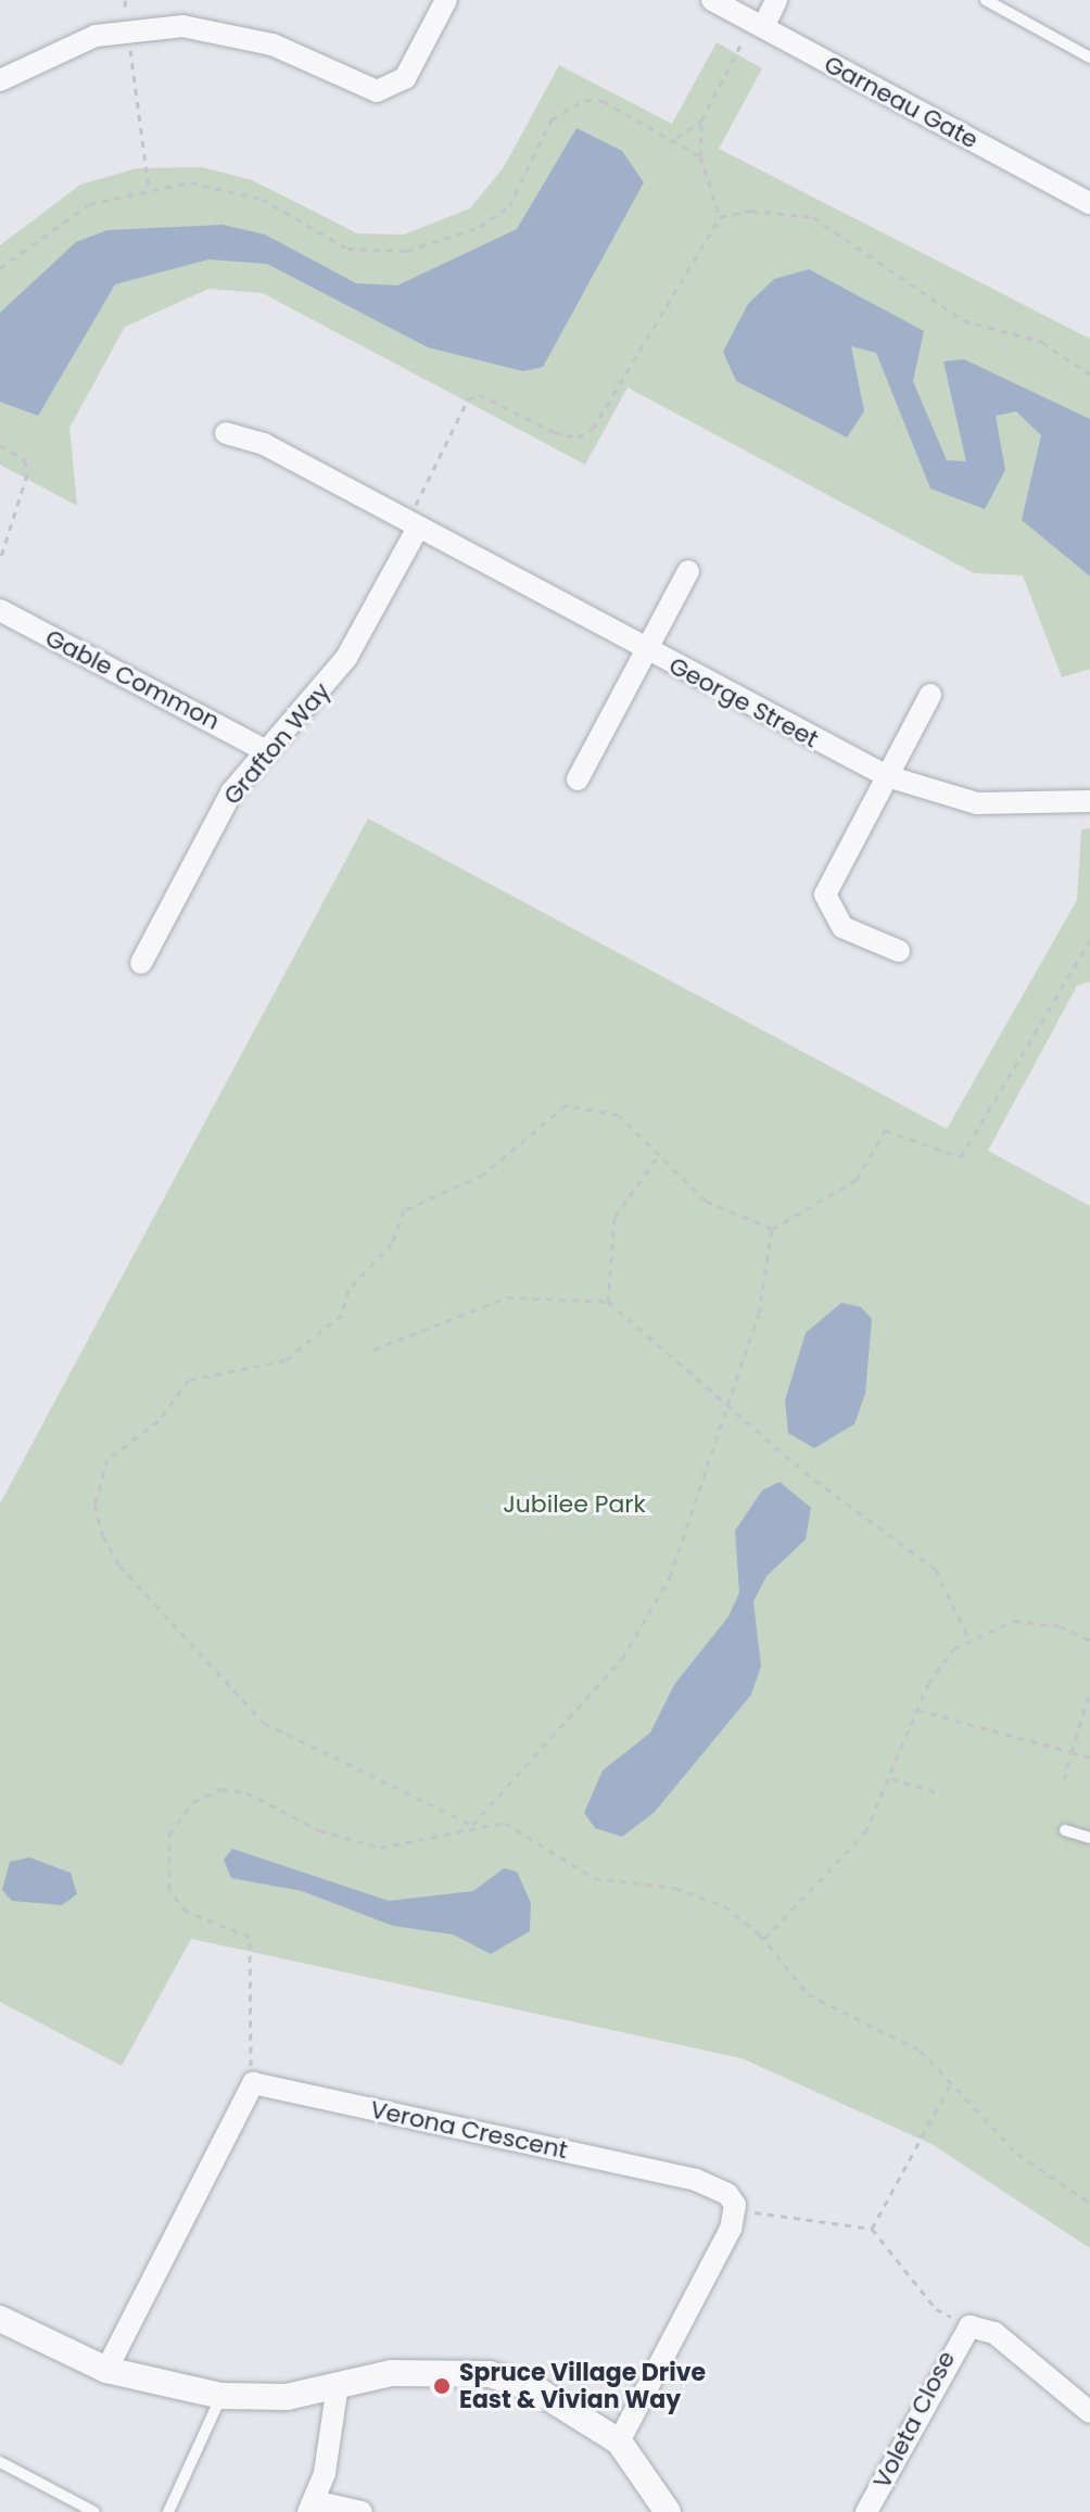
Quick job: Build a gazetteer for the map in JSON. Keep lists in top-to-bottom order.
{
  "streets": {
    "street": [
      "Garneau Gate",
      "Gable Common",
      "George Street",
      "Grafton Way",
      "Verona Crescent",
      "Voleta Close"
    ]
  },
  "crossings": [
    ["Gable Common", "Grafton Way"],
    ["George Street", "Grafton Way"]
  ],
  "parks": ["Jubilee Park"],
  "places": ["Spruce Village Drive East & Vivian Way"]
}
